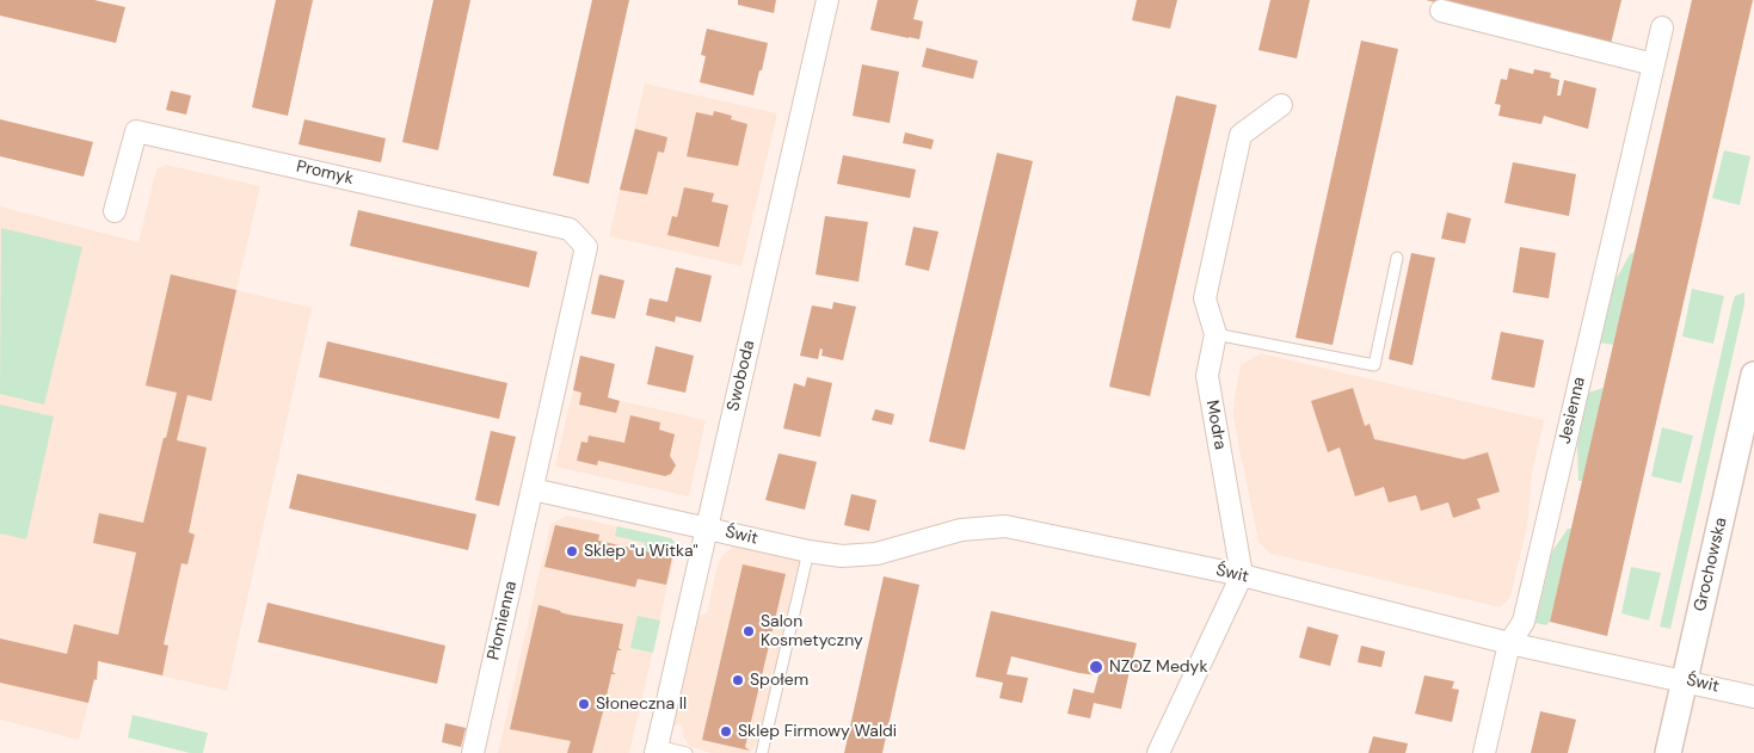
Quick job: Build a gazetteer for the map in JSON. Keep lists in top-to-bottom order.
{
  "streets": {
    "street": [
      "Promyk",
      "Swoboda",
      "Jesienna",
      "Modra",
      "Świt",
      "Grochowska",
      "Płomienna"
    ]
  },
  "crossings": [
    ["Promyk", "Płomienna"],
    ["Swoboda", "Świt"],
    ["Jesienna", "Świt"],
    ["Modra", "Świt"],
    ["Świt", "Grochowska"]
  ],
  "places": [
    "Sklep \"u Witka\"",
    "Salon Kosmetyczny",
    "NZOZ Medyk",
    "Społem",
    "Słoneczna II",
    "Sklep Firmowy Waldi"
  ]
}
